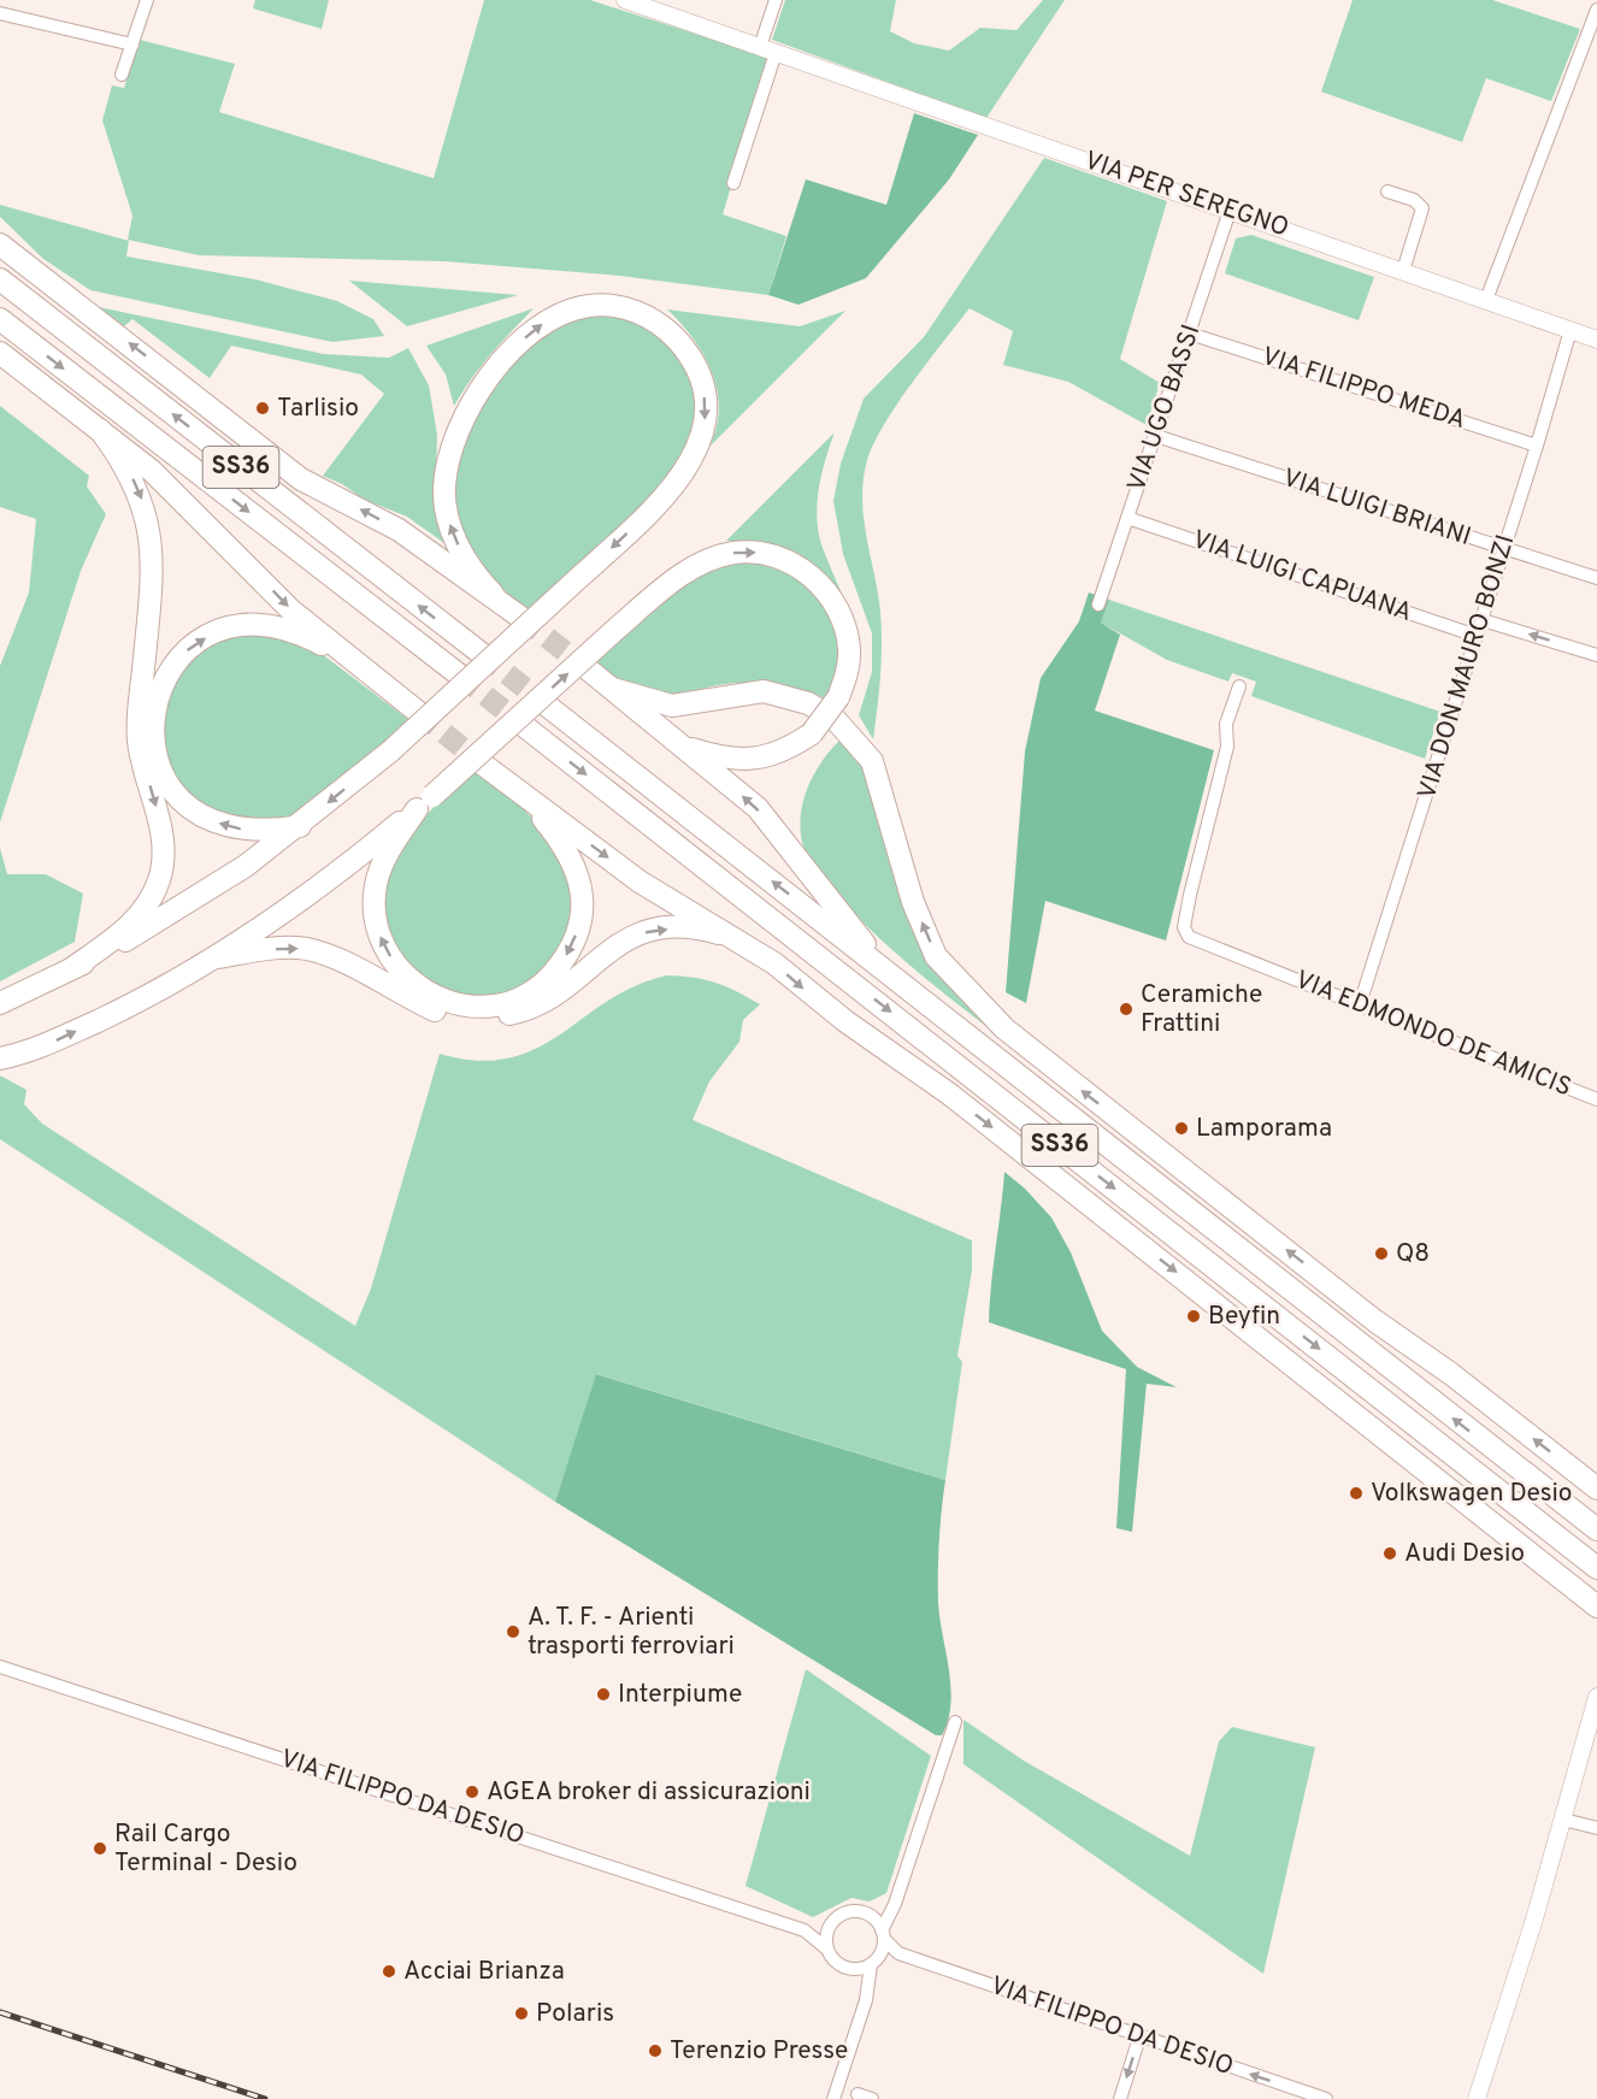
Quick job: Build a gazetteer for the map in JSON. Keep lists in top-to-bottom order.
{
  "streets": {
    "highway": ["SS36"],
    "street": [
      "VIA PER SEREGNO",
      "VIA FILIPPO MEDA",
      "VIA UGO BASSI",
      "VIA LUIGI BRIANI",
      "VIA LUIGI CAPUANA",
      "VIA DON MAURO BONZI",
      "VIA EDMONDO DE AMICIS",
      "VIA FILIPPO DA DESIO"
    ]
  },
  "crossings": [
    ["VIA PER SEREGNO", "VIA UGO BASSI"],
    ["VIA PER SEREGNO", "VIA DON MAURO BONZI"],
    ["VIA FILIPPO MEDA", "VIA UGO BASSI"],
    ["VIA FILIPPO MEDA", "VIA DON MAURO BONZI"],
    ["VIA UGO BASSI", "VIA LUIGI BRIANI"],
    ["VIA UGO BASSI", "VIA LUIGI CAPUANA"],
    ["VIA LUIGI BRIANI", "VIA DON MAURO BONZI"],
    ["VIA LUIGI CAPUANA", "VIA DON MAURO BONZI"],
    ["VIA DON MAURO BONZI", "VIA EDMONDO DE AMICIS"]
  ],
  "places": [
    "Tarlisio",
    "Ceramiche Frattini",
    "Lamporama",
    "Q8",
    "Beyfin",
    "Volkswagen Desio",
    "Audi Desio",
    "A. T. F. - Arienti trasporti ferroviari",
    "Interpiume",
    "AGEA broker di assicurazioni",
    "Rail Cargo Terminal - Desio",
    "Acciai Brianza",
    "Polaris",
    "Terenzio Presse"
  ]
}
